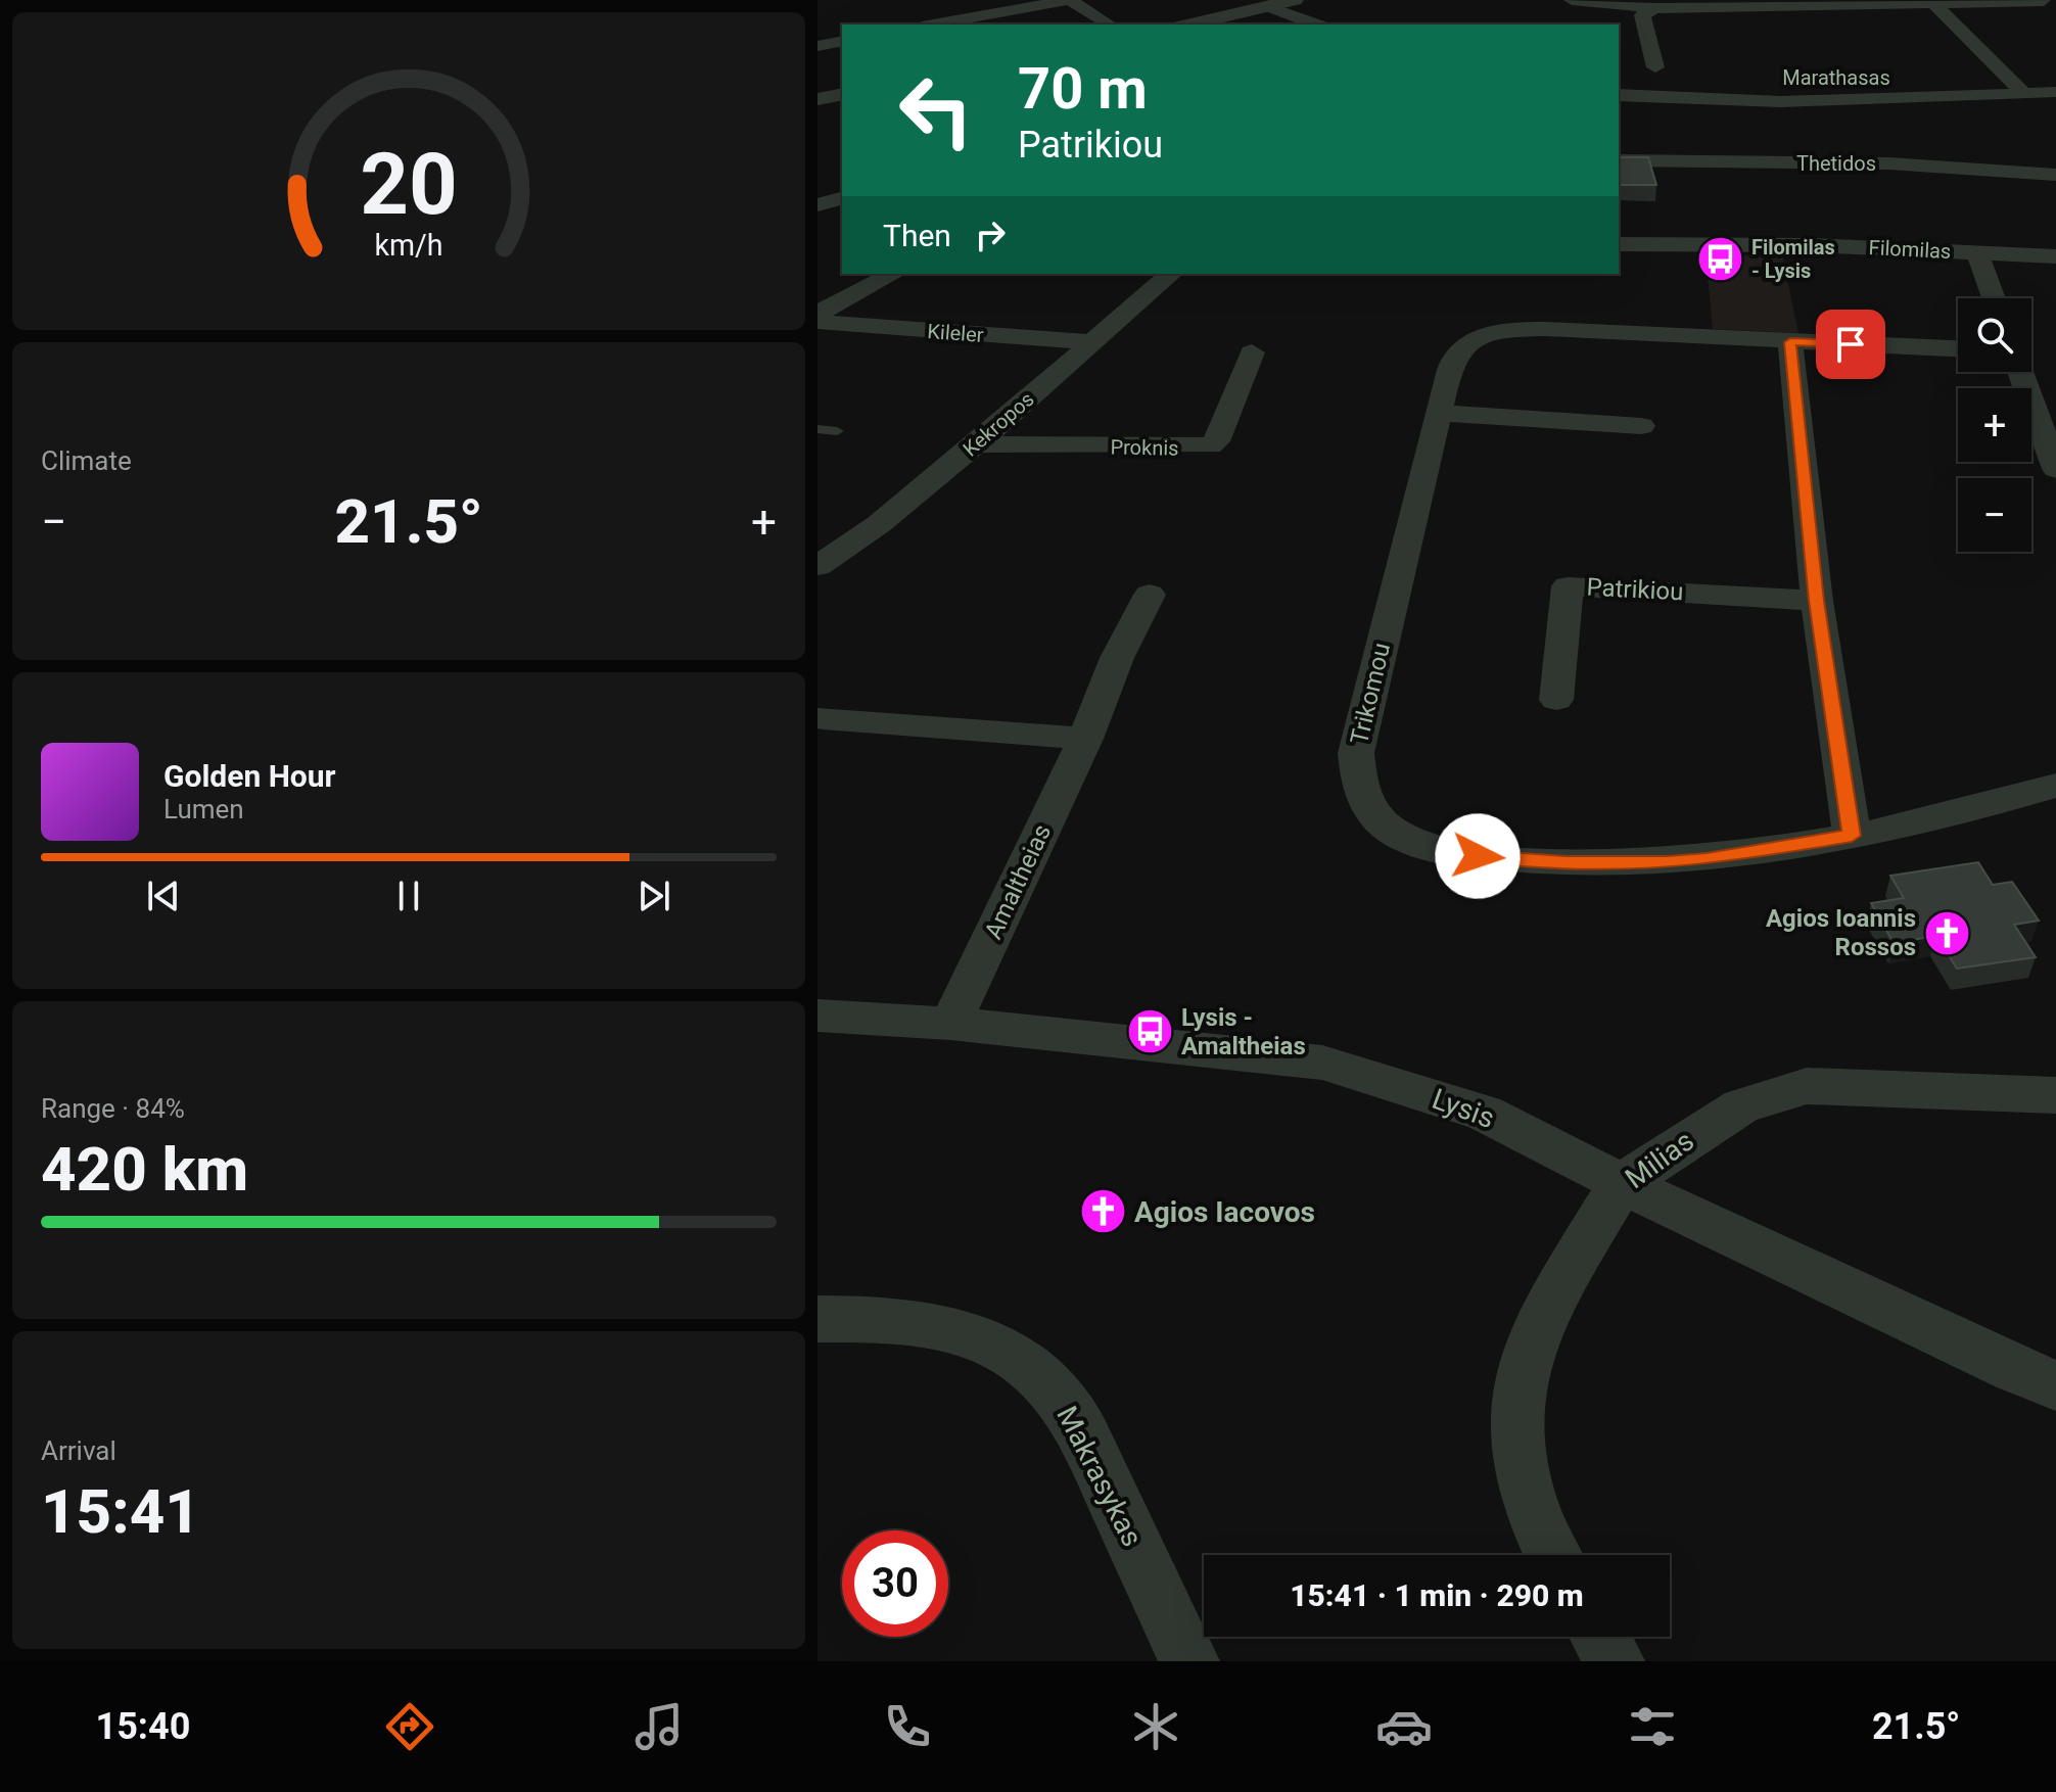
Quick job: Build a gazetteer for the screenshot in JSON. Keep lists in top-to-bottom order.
{
  "streets": {
    "street": [
      "Marathasas",
      "Thetidos",
      "Filomilas",
      "Kileler",
      "Kekropos",
      "Proknis",
      "Patrikiou",
      "Trikomou",
      "Amaltheias",
      "Lysis",
      "Milias",
      "Makrasykas"
    ]
  },
  "crossings": [
    ["Kileler", "Kekropos"],
    ["Kekropos", "Proknis"],
    ["Amaltheias", "Lysis"],
    ["Lysis", "Milias"]
  ],
  "places": {
    "bus stop": ["Filomilas - Lysis", "Lysis - Amaltheias"],
    "church": ["Agios Ioannis Rossos", "Agios Iacovos"]
  },
  "page": {
    "turn": ["70 m", "Patrikiou"],
    "then": "Then",
    "map_buttons": ["+", "−"],
    "tile": [
      "Climate",
      ["Range · 84%", "420 km"],
      ["Arrival", "15:41"]
    ],
    "heat": ["−", "21.5°", "+"],
    "song": ["Golden Hour", "Lumen"],
    "limit": "30",
    "trip": "15:41 · 1 min · 290 m",
    "tabs": ["15:40", "21.5°"],
    "gauge": ["20", "km/h"]
  }
}
